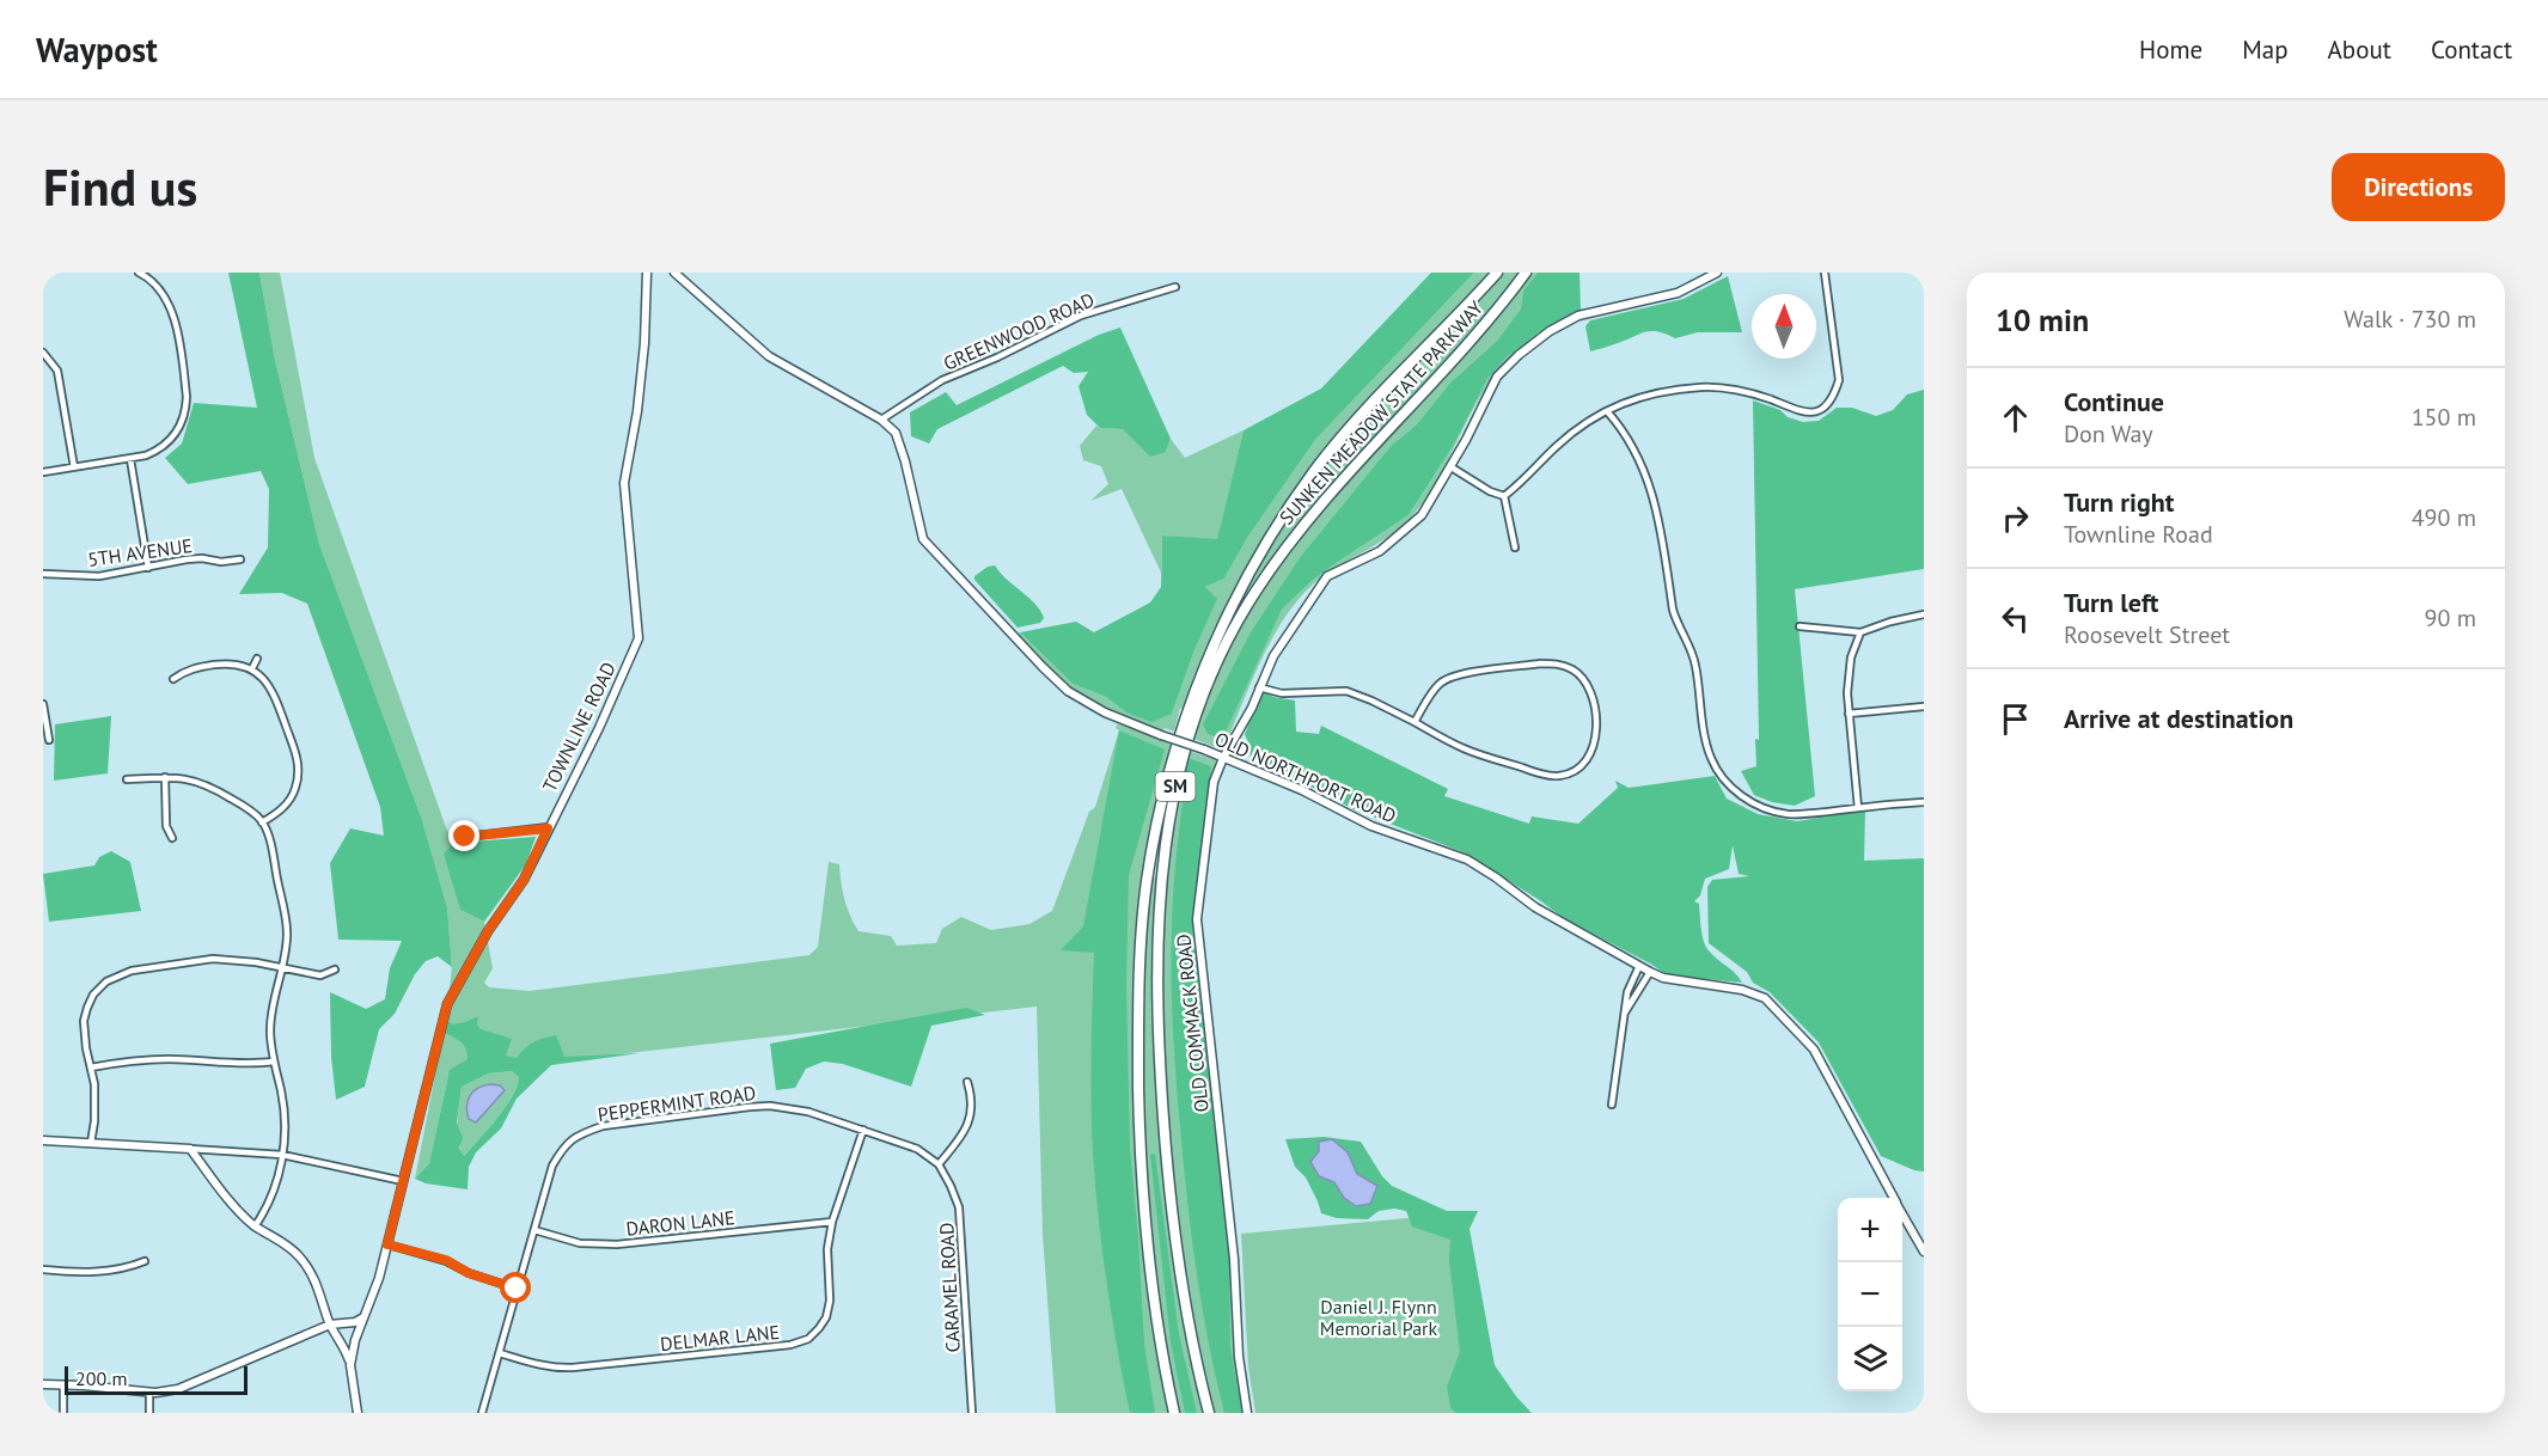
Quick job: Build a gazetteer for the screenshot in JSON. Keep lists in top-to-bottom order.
{
  "streets": {
    "highway": ["SUNKEN MEADOW STATE PARKWAY", "SM"],
    "main road": ["TOWNLINE ROAD", "OLD NORTHPORT ROAD", "OLD COMMACK ROAD"],
    "street": [
      "GREENWOOD ROAD",
      "5TH AVENUE",
      "PEPPERMINT ROAD",
      "DARON LANE",
      "CARAMEL ROAD",
      "DELMAR LANE"
    ]
  },
  "crossings": [
    ["GREENWOOD ROAD", "OLD NORTHPORT ROAD"],
    ["OLD NORTHPORT ROAD", "OLD COMMACK ROAD"],
    ["PEPPERMINT ROAD", "DARON LANE"],
    ["PEPPERMINT ROAD", "CARAMEL ROAD"],
    ["PEPPERMINT ROAD", "DELMAR LANE"],
    ["DARON LANE", "DELMAR LANE"]
  ],
  "parks": ["Daniel J. Flynn Memorial Park"],
  "scale_bar": "200 m",
  "north": "top",
  "page": {
    "header": "Waypost",
    "nav": [
      "Home",
      "Map",
      "About",
      "Contact"
    ],
    "buttons": "Directions",
    "title": "Find us",
    "heading": ["10 min", "Walk · 730 m"],
    "list": [
      ["Continue", "Don Way", "150 m"],
      ["Turn right", "Townline Road", "490 m"],
      ["Turn left", "Roosevelt Street", "90 m"],
      "Arrive at destination"
    ],
    "map_buttons": ["+", "−"],
    "scale": "200 m"
  }
}
